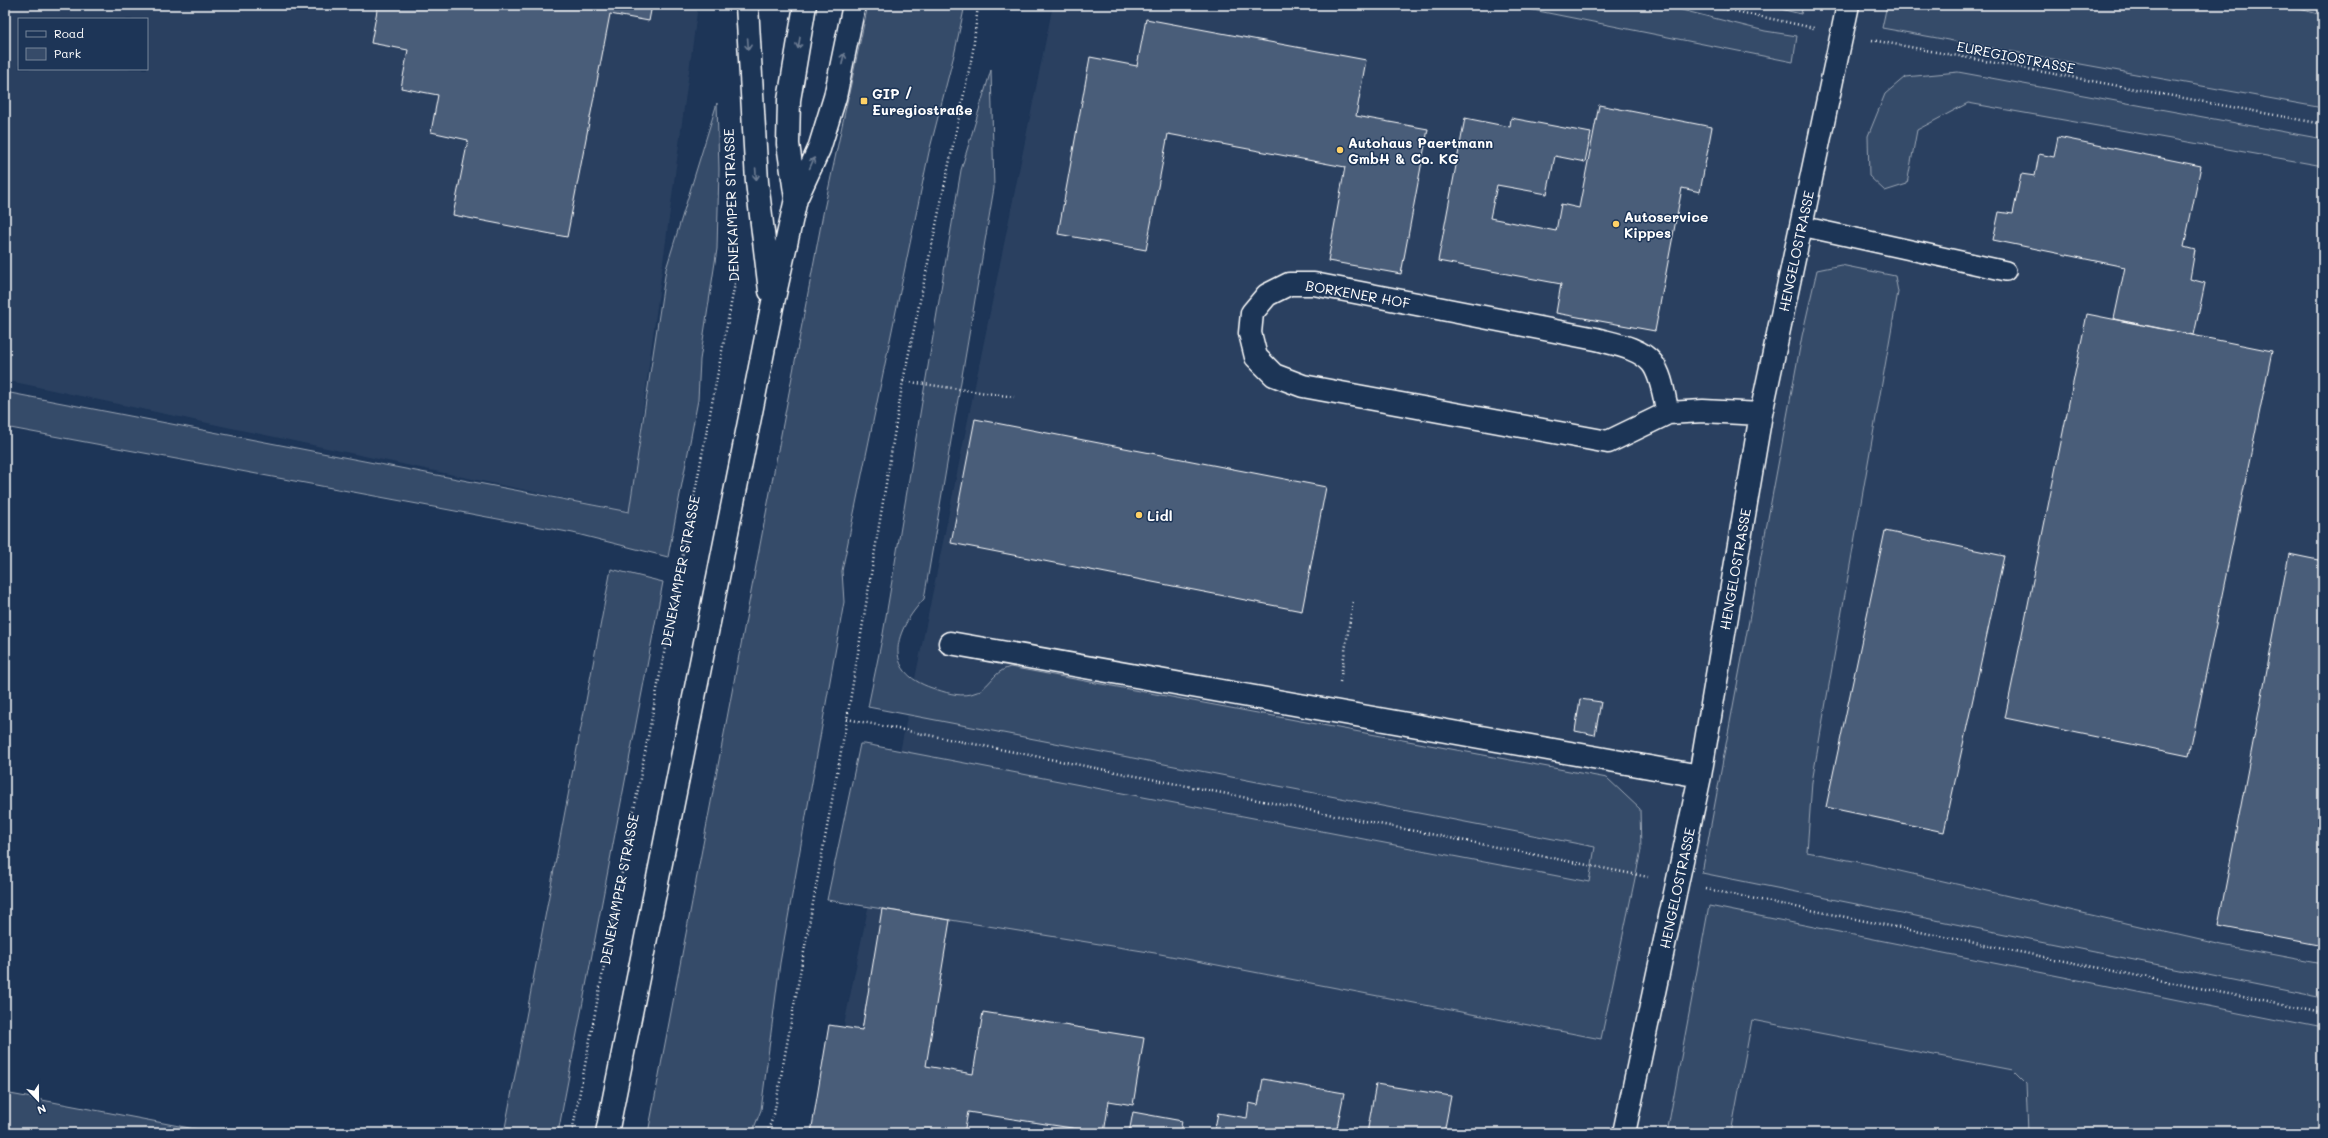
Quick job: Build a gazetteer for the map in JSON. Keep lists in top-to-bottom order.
{
  "streets": {
    "street": ["HENGELOSTRASSE", "BORKENER HOF"],
    "path": ["EUREGIOSTRASSE", "DENEKAMPER STRASSE"]
  },
  "crossings": [
    ["EUREGIOSTRASSE", "HENGELOSTRASSE"],
    ["HENGELOSTRASSE", "BORKENER HOF"]
  ],
  "places": {
    "transit": ["GIP / Euregiostraße"],
    "other": ["Autohaus Paertmann GmbH & Co. KG", "Autoservice Kippes", "Lidl"]
  },
  "legend": ["Road", "Park"],
  "north": "bottom"
}
